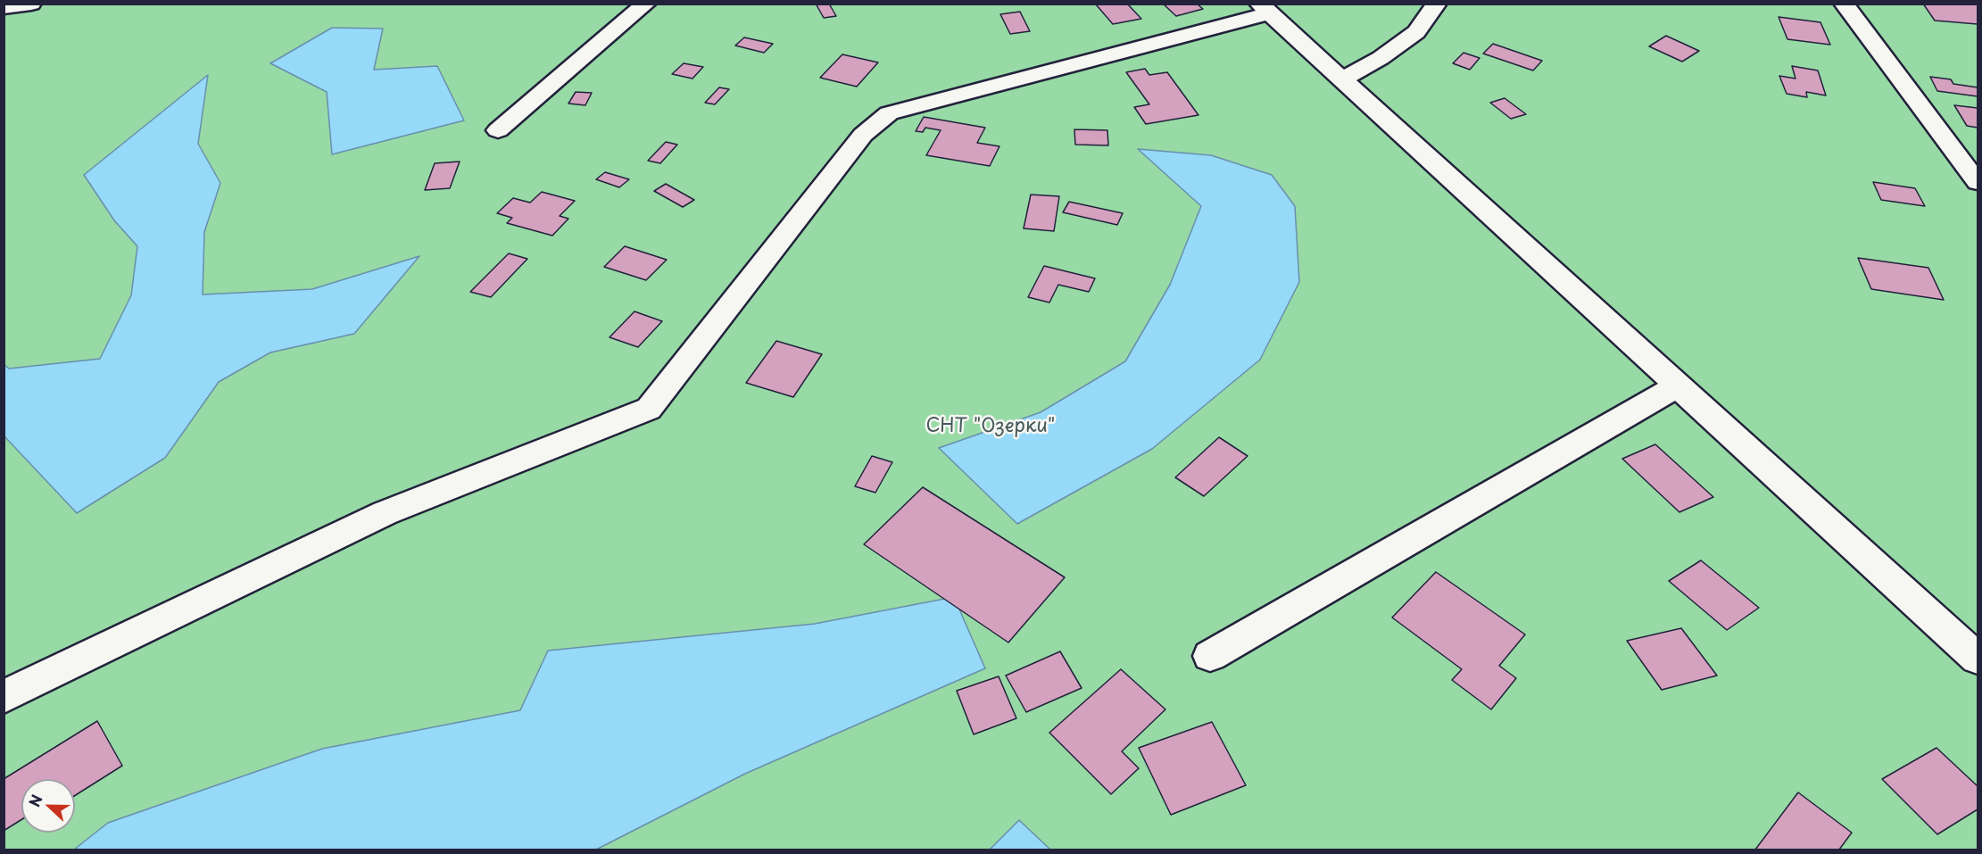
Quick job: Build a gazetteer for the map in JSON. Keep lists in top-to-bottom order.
{
  "parks": ["СНТ \"Озерки\""],
  "north": "left"
}
